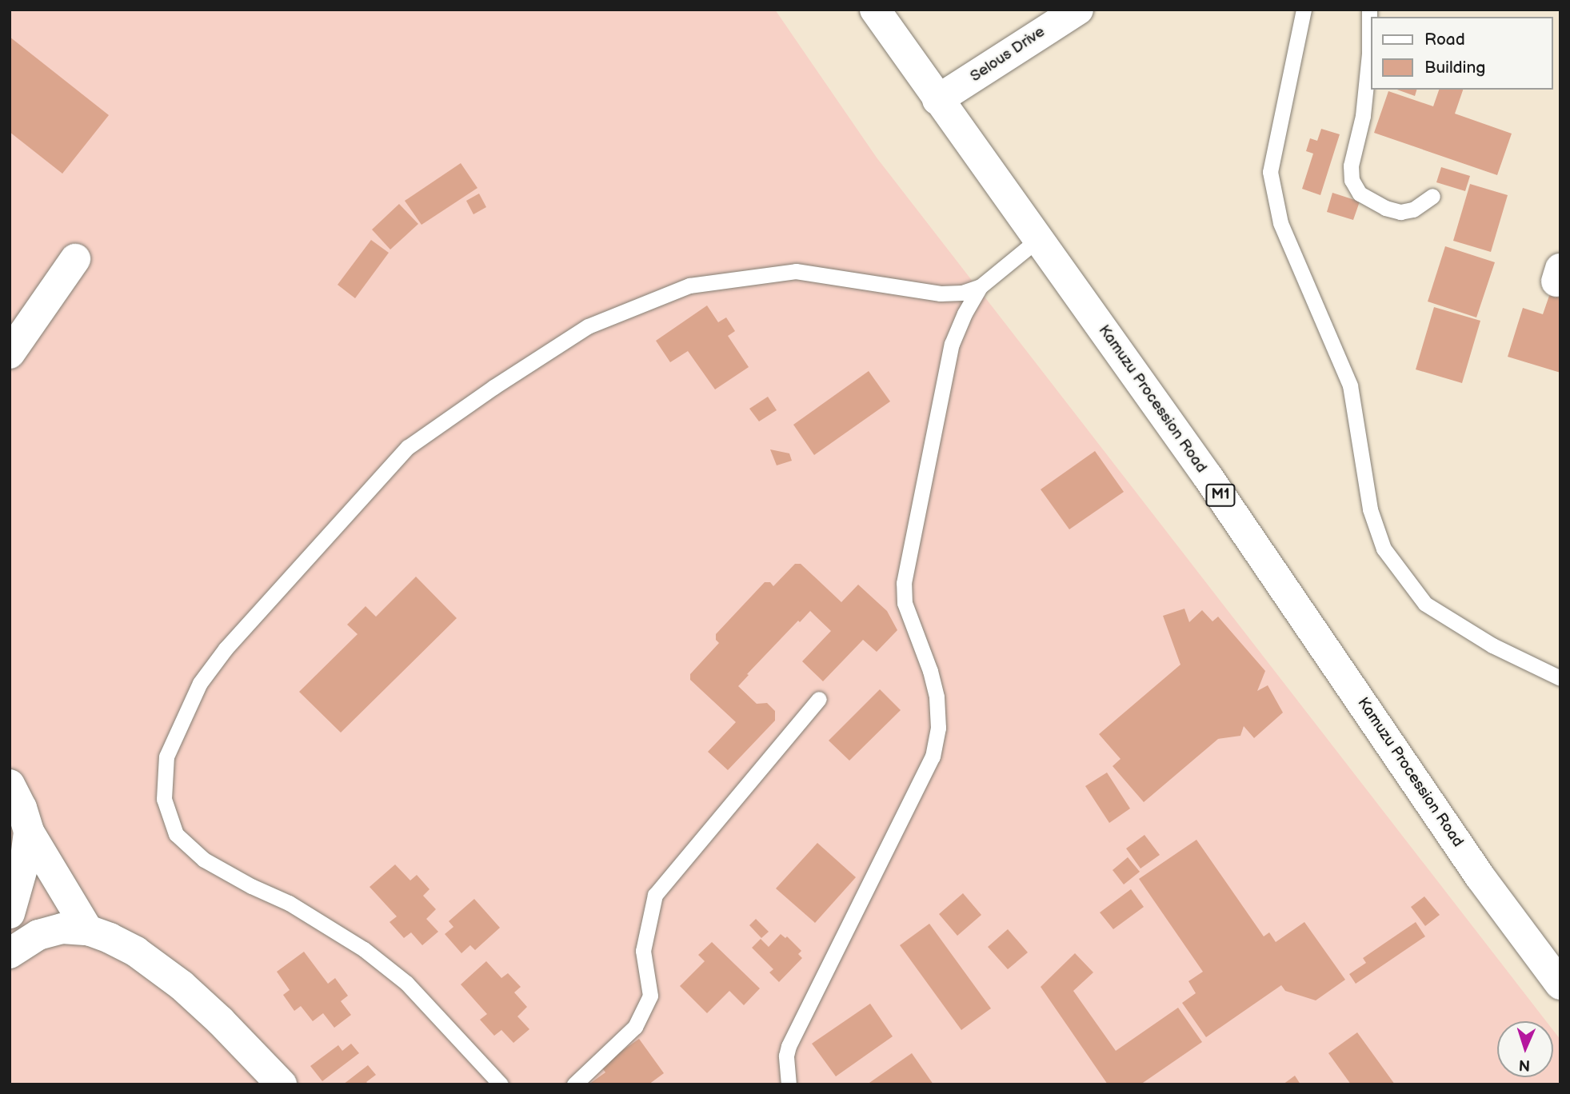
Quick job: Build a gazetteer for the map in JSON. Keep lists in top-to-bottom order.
{
  "streets": {
    "main road": ["Selous Drive", "Kamuzu Procession Road", "M1"]
  },
  "crossings": [
    ["Selous Drive", "Kamuzu Procession Road"]
  ],
  "legend": ["Road", "Building"],
  "north": "bottom"
}
